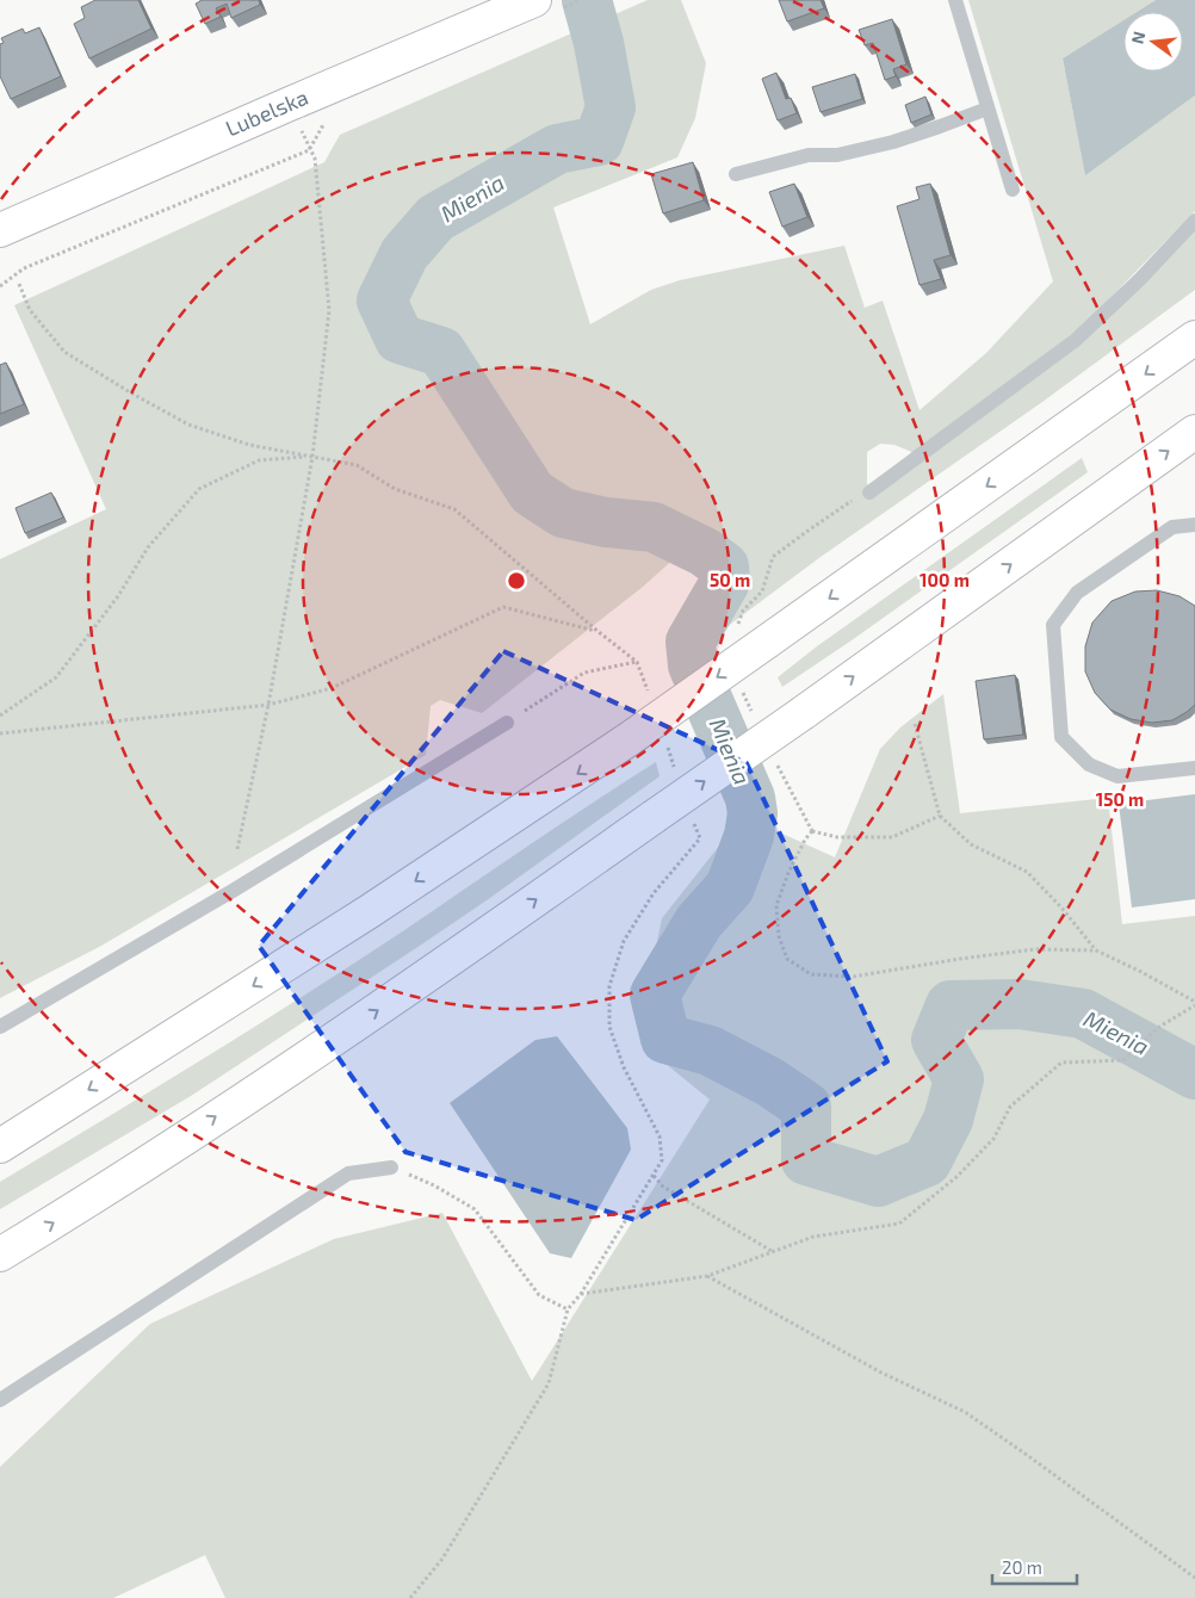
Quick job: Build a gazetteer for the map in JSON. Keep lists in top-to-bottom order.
{
  "streets": {
    "main road": ["Lubelska"]
  },
  "water": ["Mienia"],
  "scale_bar": "20 m",
  "north": "left",
  "rings": ["50 m", "100 m", "150 m"]
}
